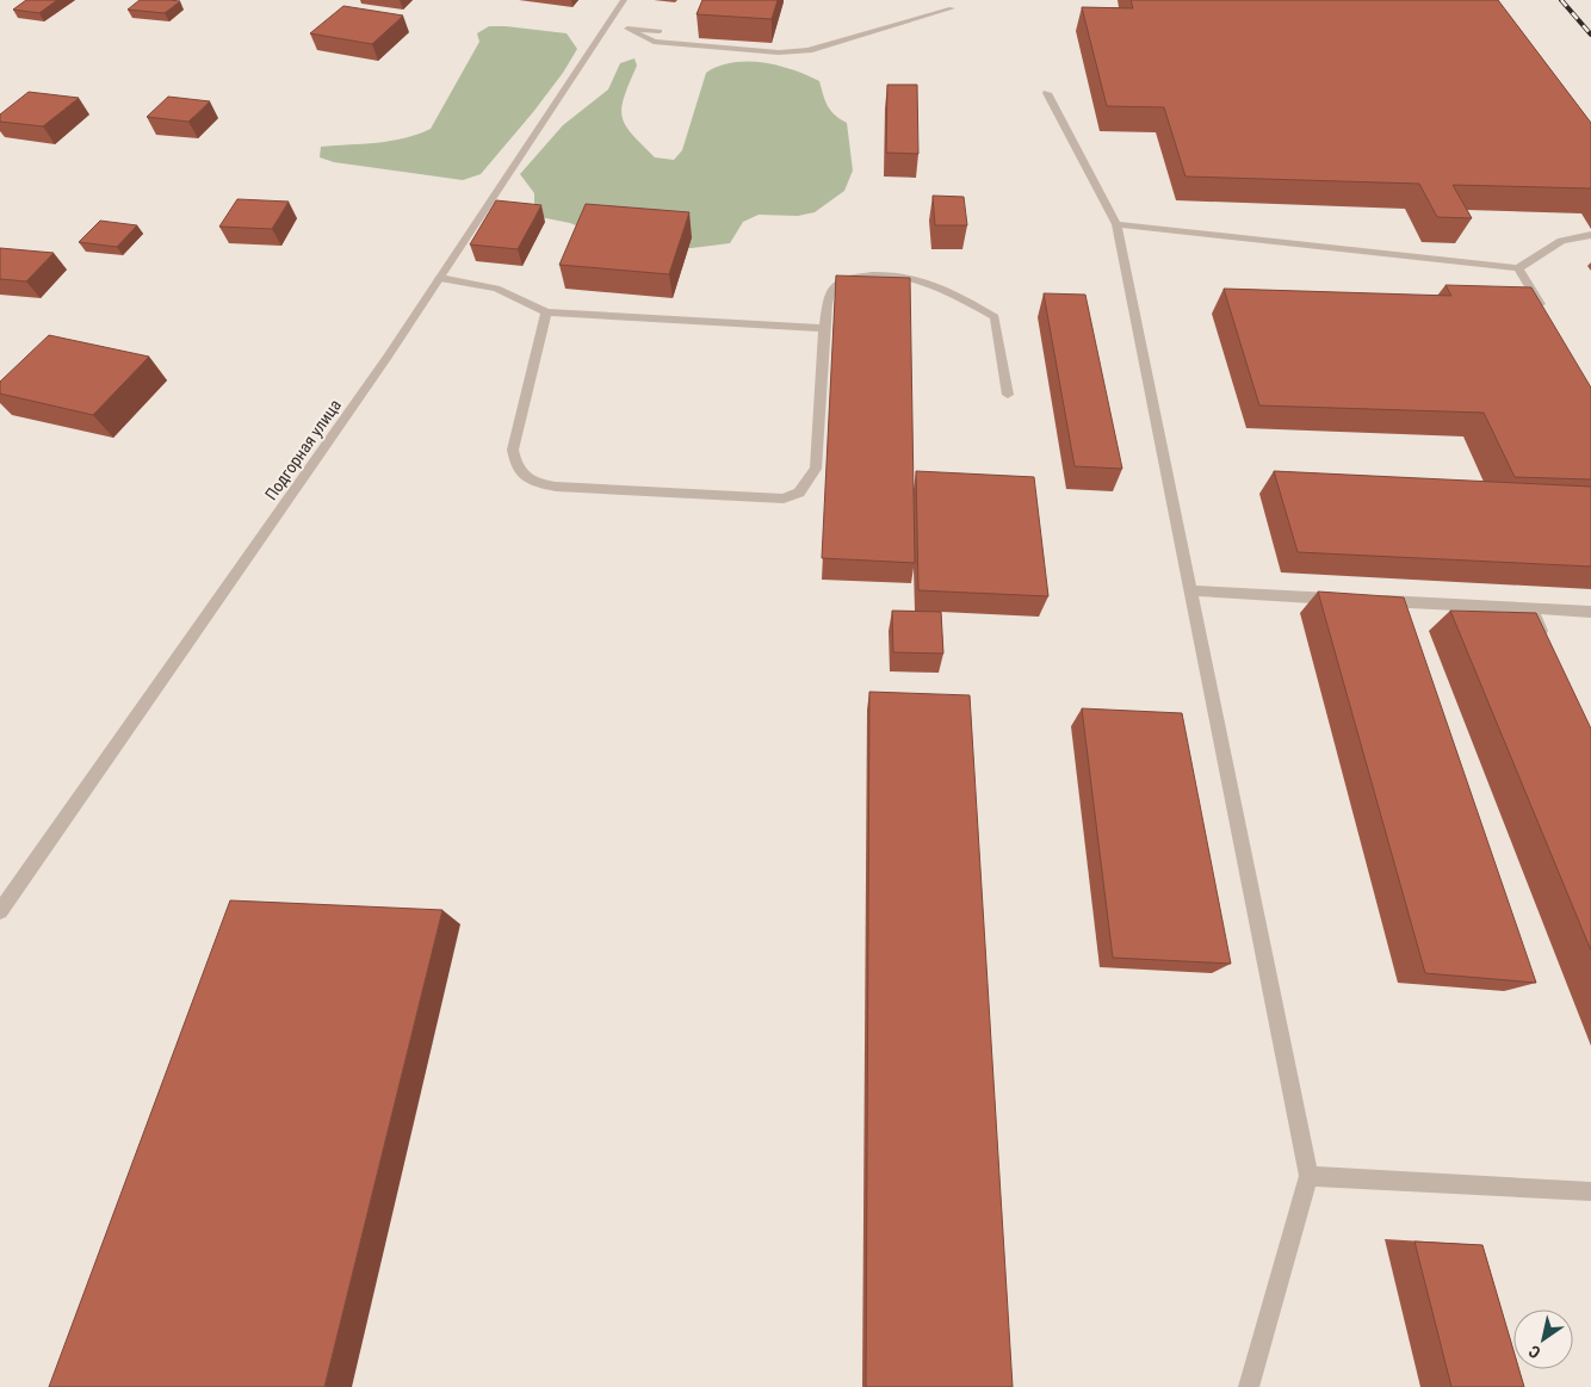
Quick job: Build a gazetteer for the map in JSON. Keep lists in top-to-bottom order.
{
  "streets": {
    "street": ["Подгорная улица"]
  },
  "north": "bottom left"
}
